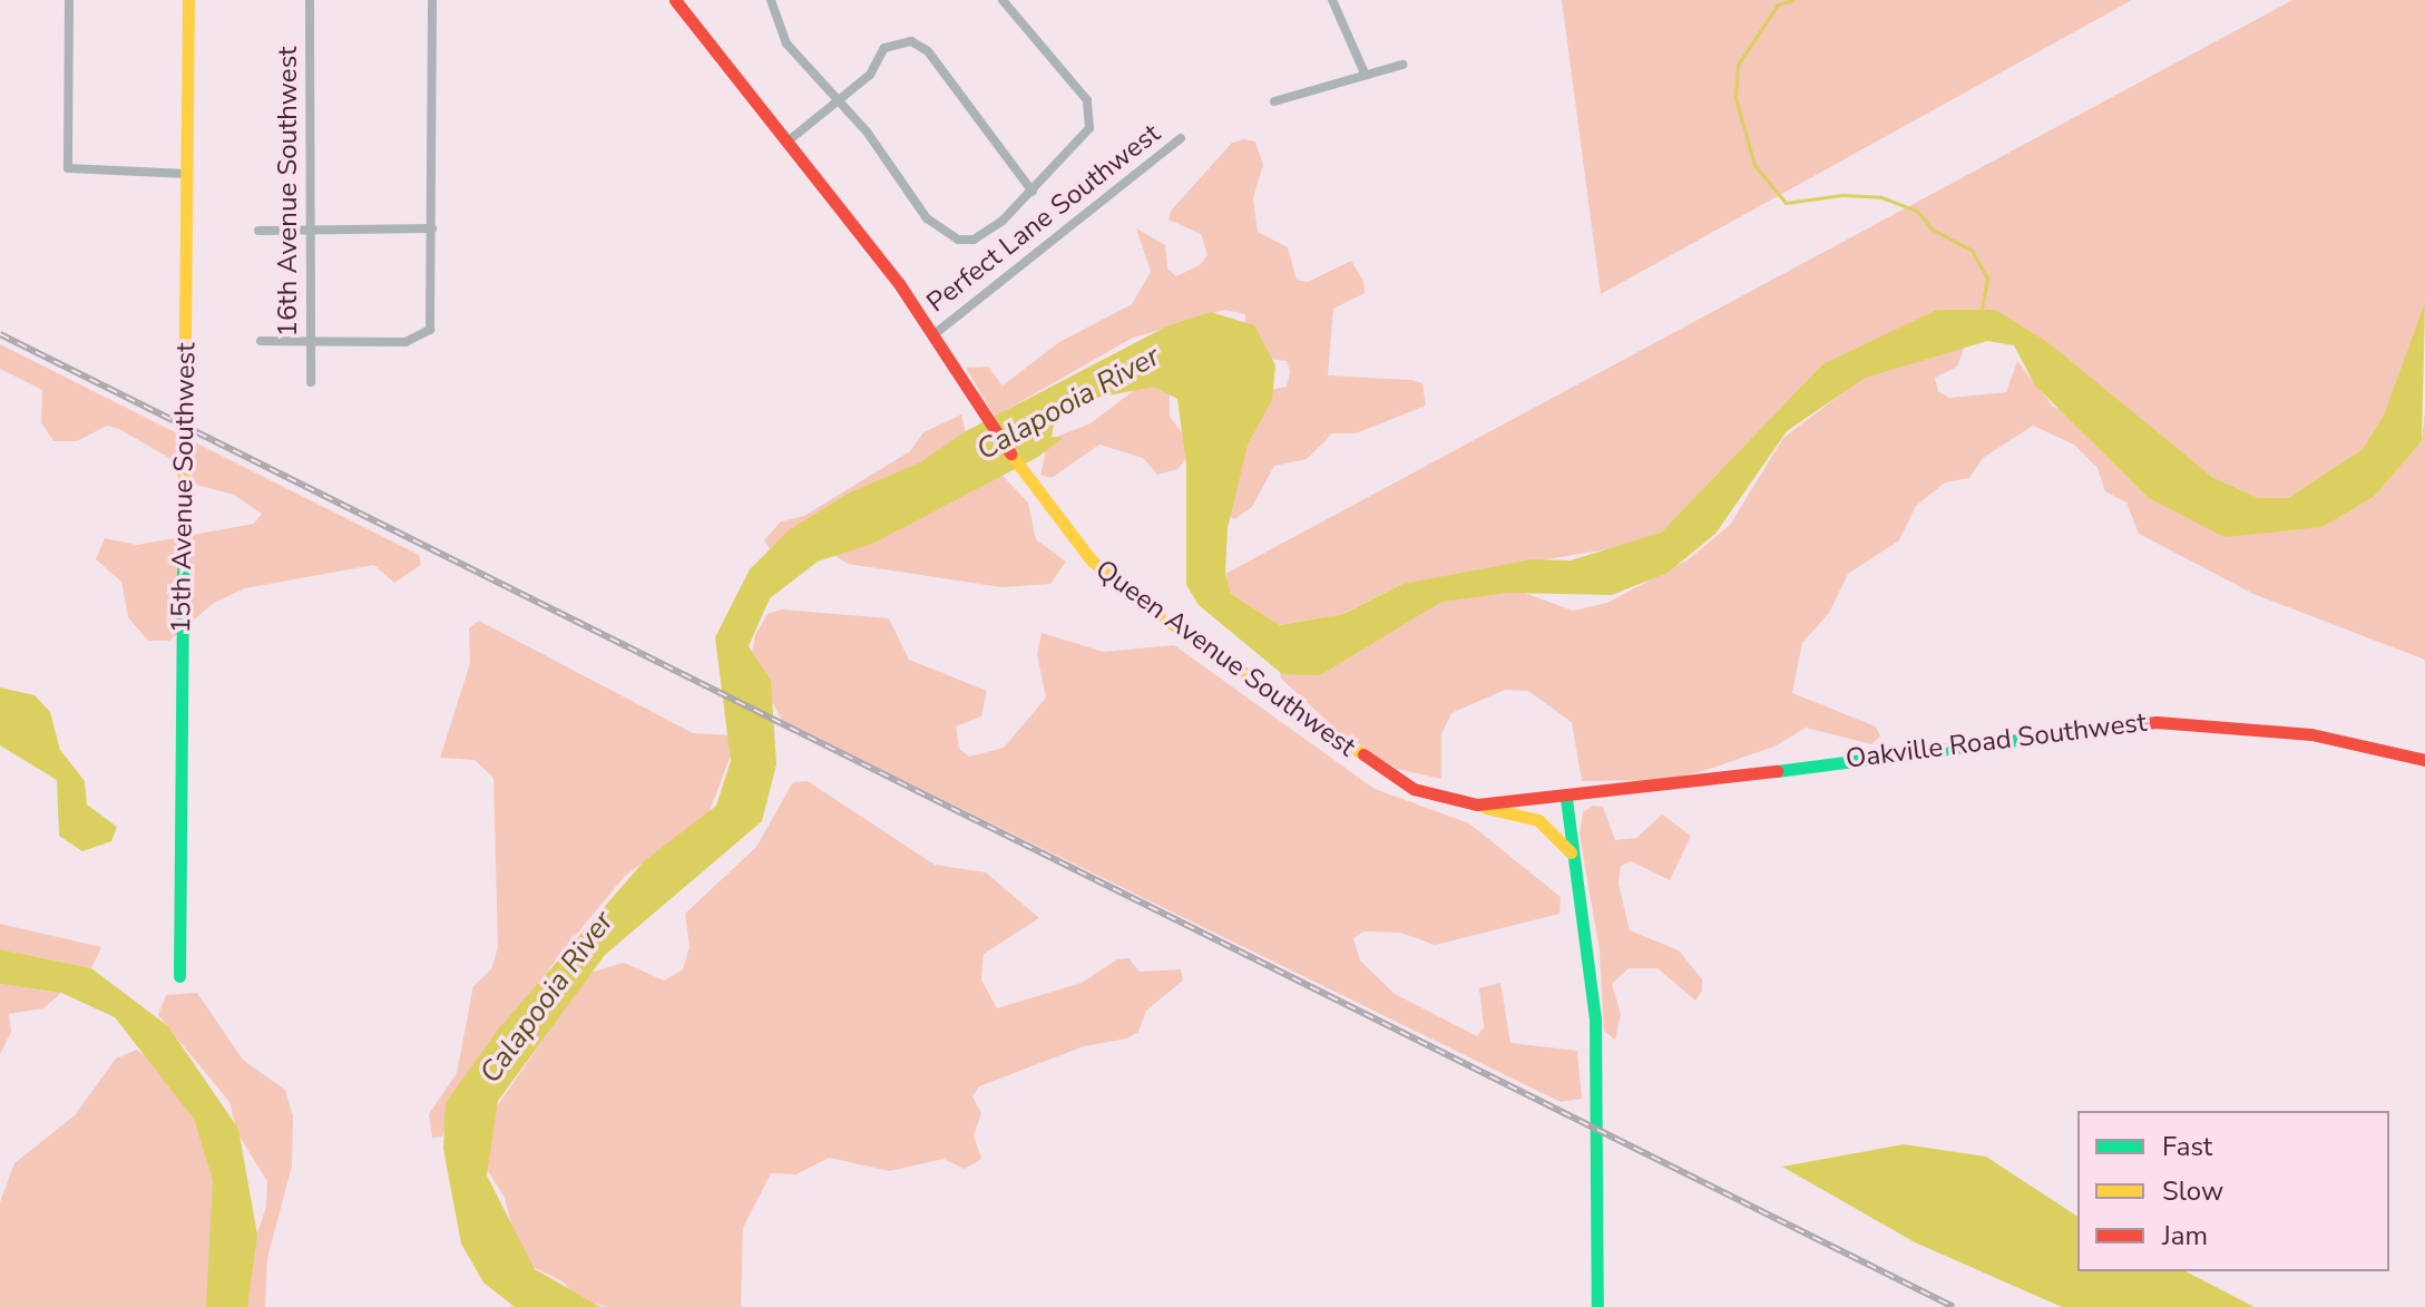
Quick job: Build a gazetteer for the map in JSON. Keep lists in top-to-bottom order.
{
  "streets": {
    "main road": ["15th Avenue Southwest", "Queen Avenue Southwest", "Oakville Road Southwest"],
    "street": ["16th Avenue Southwest", "Perfect Lane Southwest"]
  },
  "crossings": [
    ["Perfect Lane Southwest", "Queen Avenue Southwest"],
    ["Queen Avenue Southwest", "Oakville Road Southwest"]
  ],
  "water": ["Calapooia River"],
  "legend": ["Fast", "Slow", "Jam"]
}
